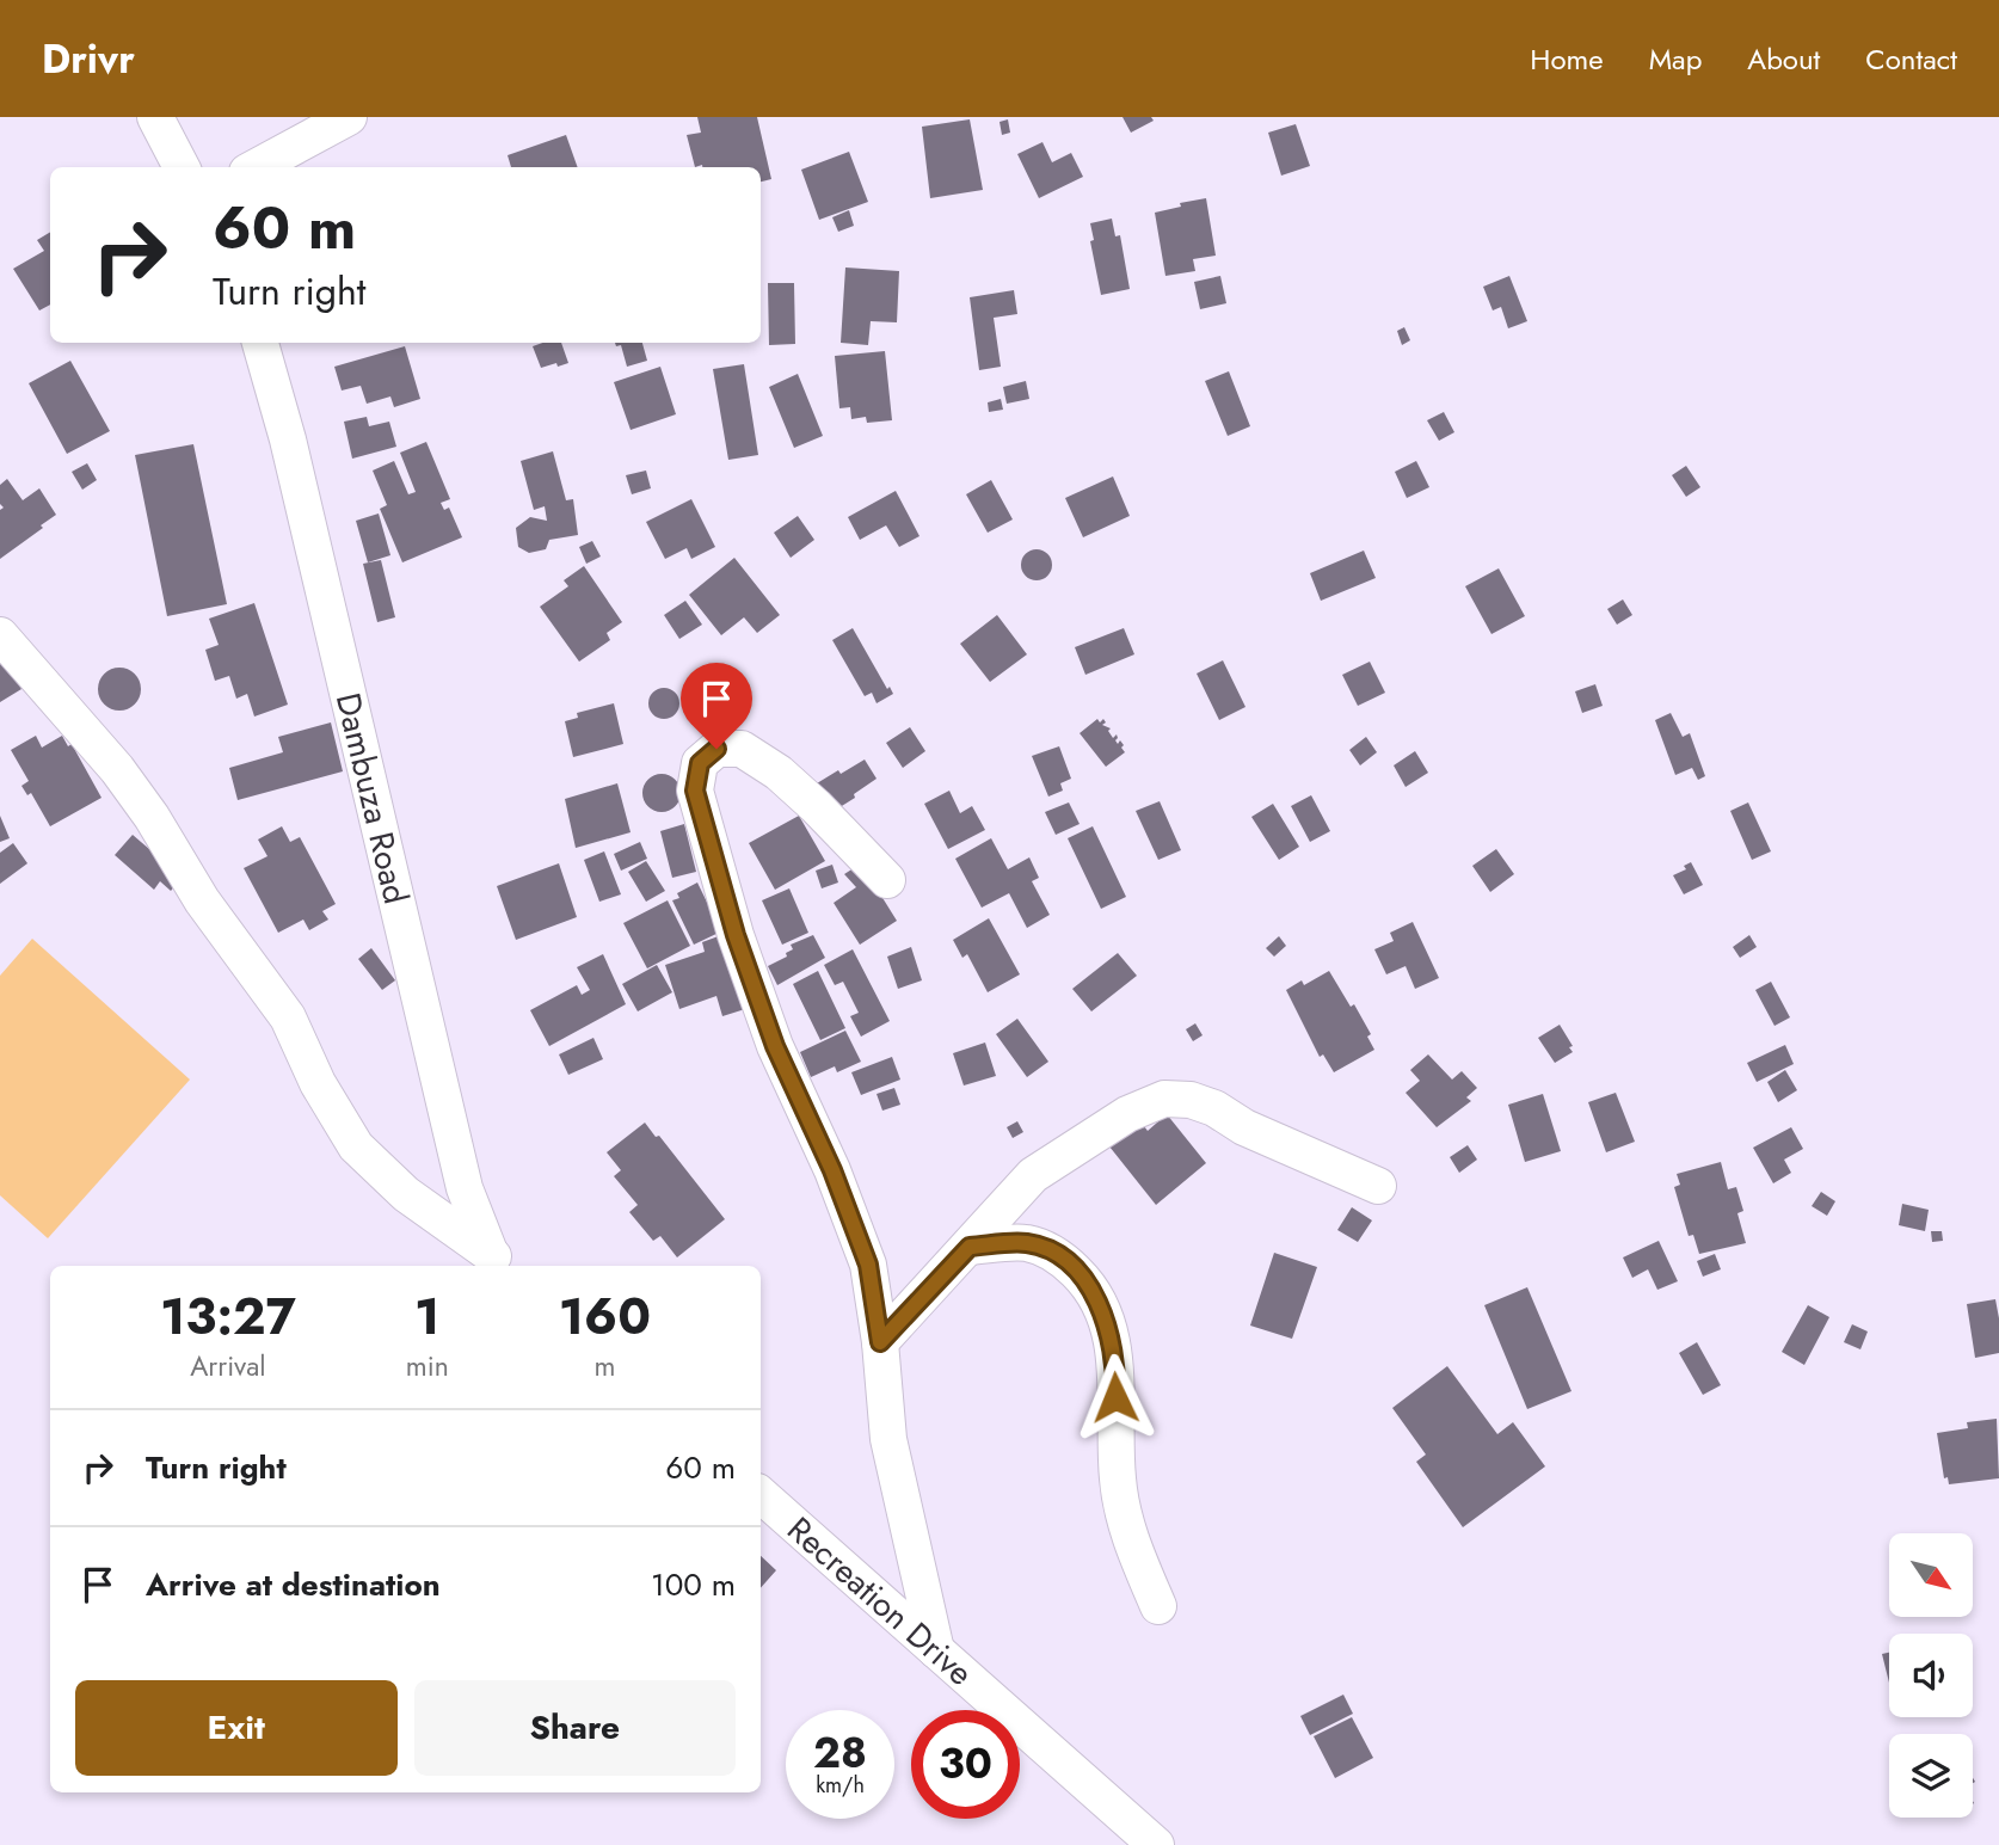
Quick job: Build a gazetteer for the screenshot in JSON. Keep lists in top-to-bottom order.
{
  "streets": {
    "street": ["Dambuza Road", "Recreation Drive"]
  },
  "north": "bottom right",
  "page": {
    "header": "Drivr",
    "nav": [
      "Home",
      "Map",
      "About",
      "Contact"
    ],
    "turn": ["60 m", "Turn right"],
    "eta": [
      "13:27",
      "Arrival",
      "1",
      "min",
      "160",
      "m"
    ],
    "list": [
      {
        "name": "Turn right",
        "value": "60 m"
      },
      {
        "name": "Arrive at destination",
        "value": "100 m"
      }
    ],
    "buttons": ["Exit", "Share"],
    "speed": "28 km/h",
    "limit": "30"
  }
}
